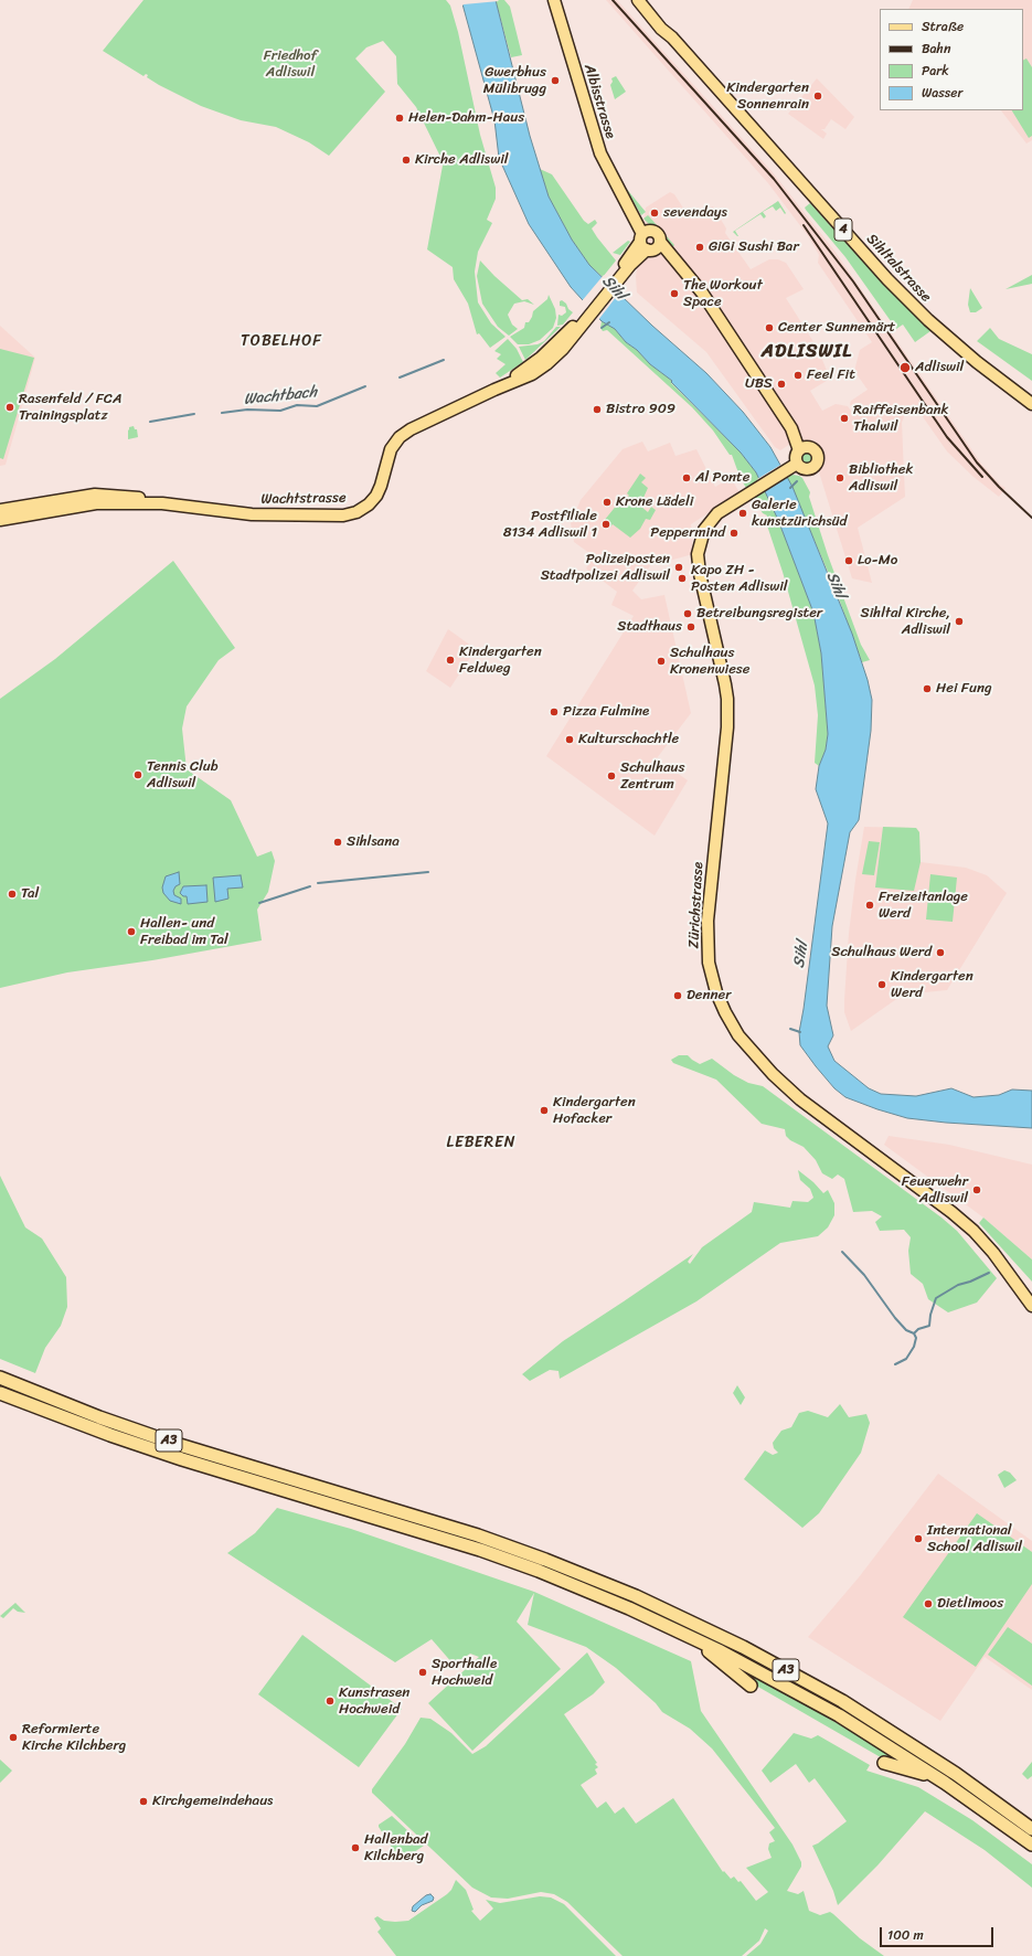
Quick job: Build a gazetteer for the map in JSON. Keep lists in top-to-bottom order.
{
  "streets": {
    "highway": ["A3"],
    "main road": [
      "Albisstrasse",
      "4",
      "Sihltalstrasse",
      "Wachtstrasse",
      "Zürichstrasse"
    ]
  },
  "crossings": [
    ["Albisstrasse", "Wachtstrasse"],
    ["Albisstrasse", "Zürichstrasse"]
  ],
  "districts": ["TOBELHOF", "ADLISWIL", "LEBEREN"],
  "water": ["Sihl", "Wachtbach"],
  "parks": ["Friedhof Adliswil"],
  "places": [
    "Gwerbhus Mülibrugg",
    "Kindergarten Sonnenrain",
    "Helen-Dahm-Haus",
    "Kirche Adliswil",
    "sevendays",
    "GiGi Sushi Bar",
    "The Workout Space",
    "Center Sunnemärt",
    "Adliswil",
    "Feel Fit",
    "UBS",
    "Rasenfeld / FCA Trainingsplatz",
    "Bistro 909",
    "Raiffeisenbank Thalwil",
    "Al Ponte",
    "Bibliothek Adliswil",
    "Krone Lädeli",
    "Galerie kunstzürichsüd",
    "Postfiliale 8134 Adliswil 1",
    "Peppermind",
    "Lo-Mo",
    "Polizeiposten Stadtpolizei Adliswil",
    "Kapo ZH - Posten Adliswil",
    "Betreibungsregister",
    "Sihltal Kirche, Adliswil",
    "Stadthaus",
    "Kindergarten Feldweg",
    "Schulhaus Kronenwiese",
    "Hei Fung",
    "Pizza Fulmine",
    "Kulturschachtle",
    "Tennis Club Adliswil",
    "Schulhaus Zentrum",
    "Sihlsana",
    "Tal",
    "Freizeitanlage Werd",
    "Hallen- und Freibad im Tal",
    "Schulhaus Werd",
    "Kindergarten Werd",
    "Denner",
    "Kindergarten Hofacker",
    "Feuerwehr Adliswil",
    "International School Adliswil",
    "Dietlimoos",
    "Sporthalle Hochweid",
    "Kunstrasen Hochweid",
    "Reformierte Kirche Kilchberg",
    "Kirchgemeindehaus",
    "Hallenbad Kilchberg"
  ],
  "legend": [
    "Straße",
    "Bahn",
    "Park",
    "Wasser"
  ],
  "scale_bar": "100 m"
}
